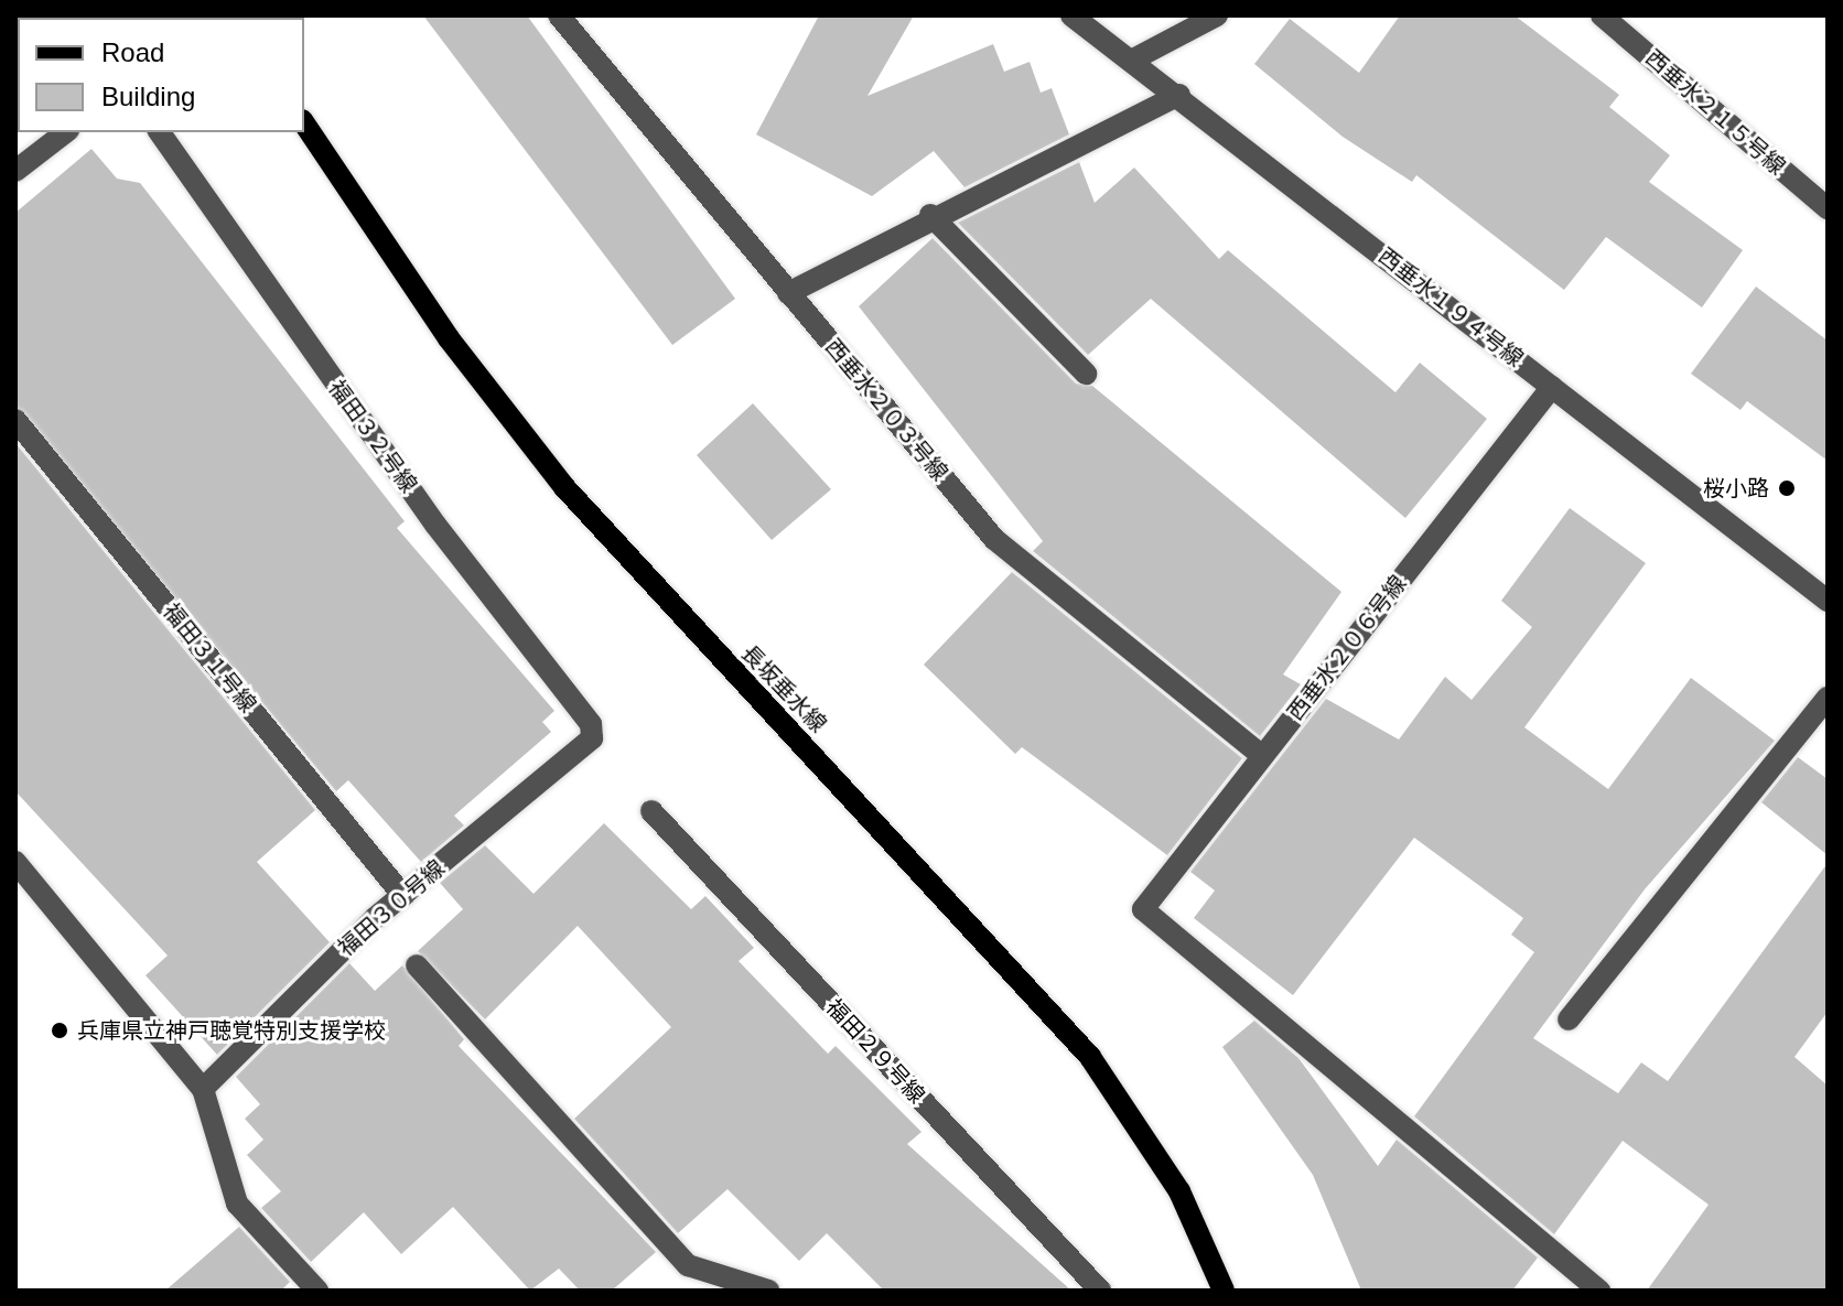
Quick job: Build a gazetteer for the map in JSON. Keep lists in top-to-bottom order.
{
  "streets": {
    "main road": ["長坂垂水線"],
    "street": [
      "西垂水２１５号線",
      "西垂水１９４号線",
      "西垂水２０３号線",
      "福田３２号線",
      "西垂水２０６号線",
      "福田３１号線",
      "福田３０号線",
      "福田２９号線"
    ]
  },
  "crossings": [
    ["西垂水１９４号線", "西垂水２０６号線"],
    ["西垂水２０３号線", "西垂水２０６号線"],
    ["福田３２号線", "福田３０号線"],
    ["福田３１号線", "福田３０号線"]
  ],
  "places": ["桜小路", "兵庫県立神戸聴覚特別支援学校"],
  "legend": ["Road", "Building"]
}
